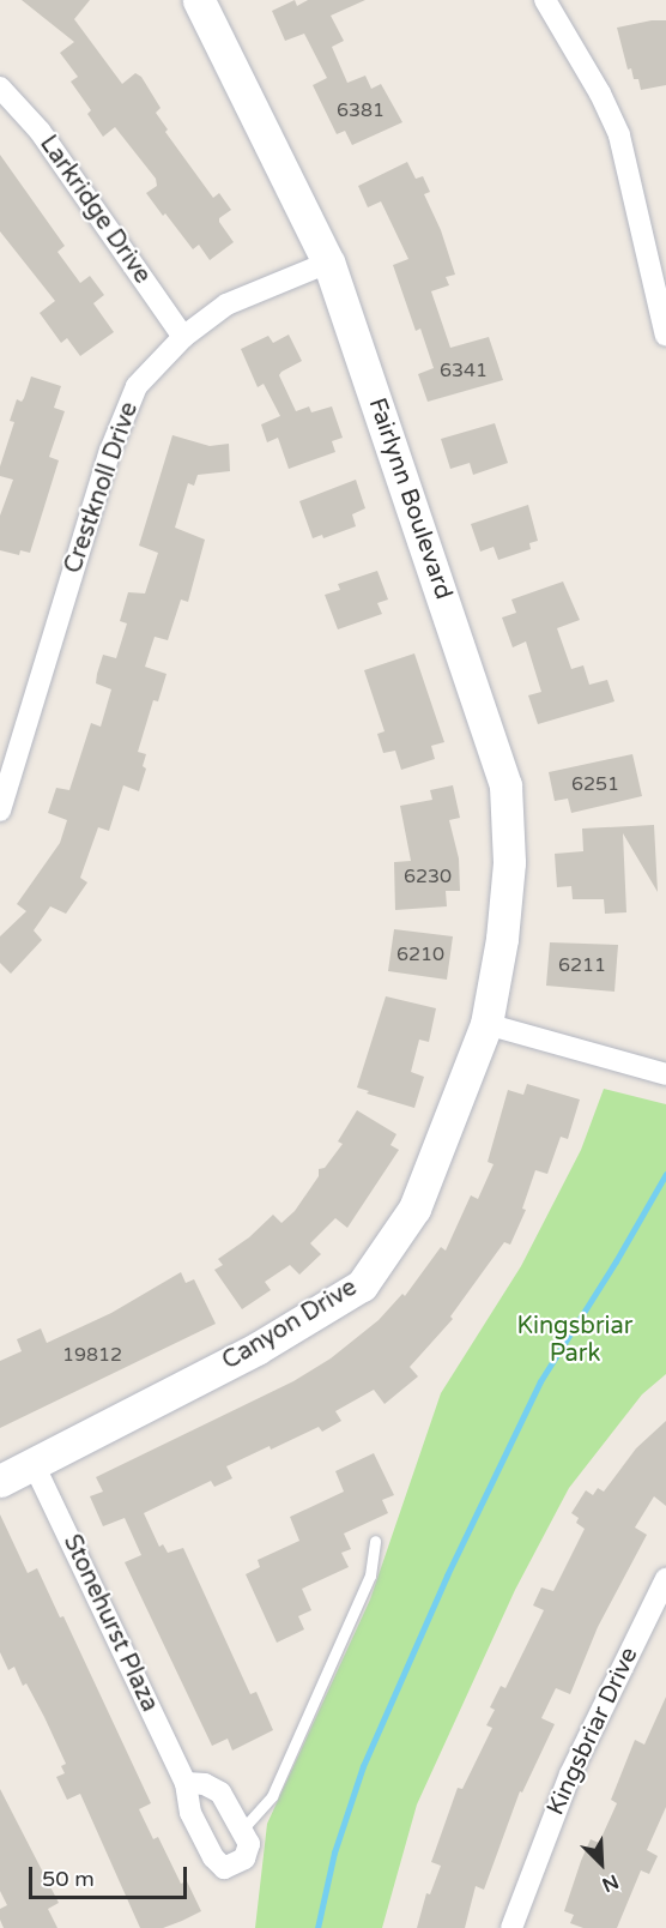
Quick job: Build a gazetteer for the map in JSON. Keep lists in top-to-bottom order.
{
  "streets": {
    "street": [
      "Larkridge Drive",
      "Crestknoll Drive",
      "Fairlynn Boulevard",
      "Canyon Drive",
      "Stonehurst Plaza",
      "Kingsbriar Drive"
    ]
  },
  "crossings": [
    ["Larkridge Drive", "Crestknoll Drive"],
    ["Crestknoll Drive", "Fairlynn Boulevard"],
    ["Fairlynn Boulevard", "Canyon Drive"],
    ["Canyon Drive", "Stonehurst Plaza"]
  ],
  "parks": ["Kingsbriar Park"],
  "house_numbers": [
    "6381",
    "6341",
    "6251",
    "6230",
    "6210",
    "6211",
    "19812"
  ],
  "scale_bar": "50 m",
  "north": "bottom right"
}
